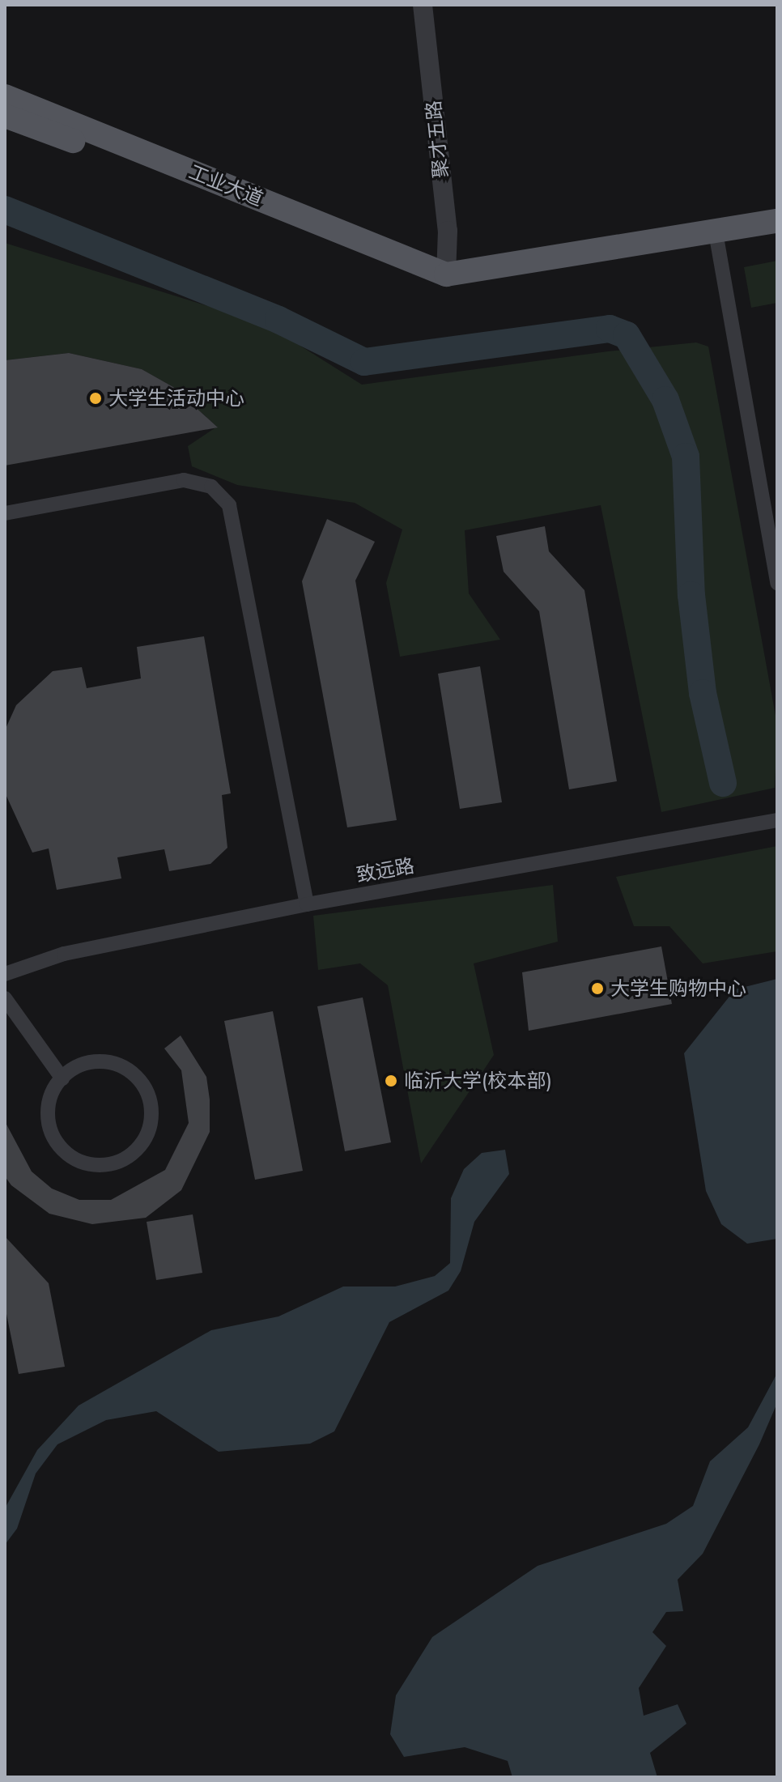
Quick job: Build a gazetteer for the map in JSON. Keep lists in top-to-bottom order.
{
  "streets": {
    "main road": ["工业大道"],
    "street": ["聚才五路", "致远路"]
  },
  "crossings": [
    ["聚才五路", "工业大道"]
  ],
  "places": ["大学生活动中心", "大学生购物中心", "临沂大学(校本部)"]
}
